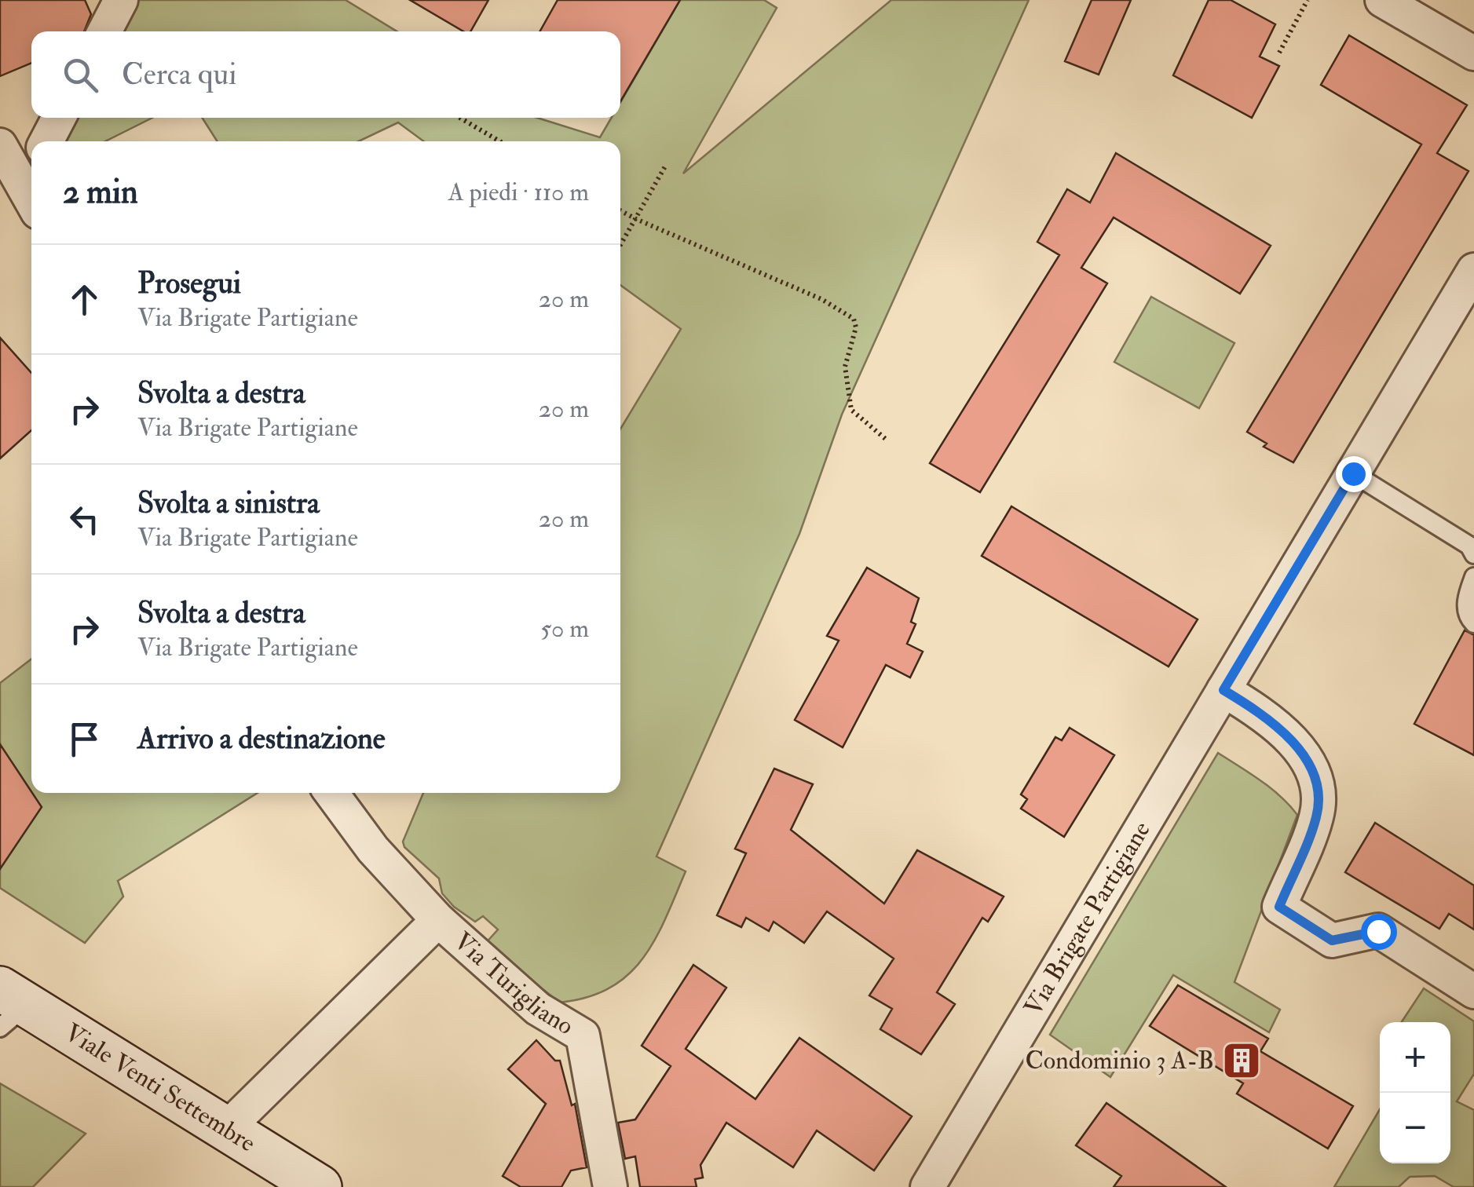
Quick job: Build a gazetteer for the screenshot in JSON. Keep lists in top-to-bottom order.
{
  "streets": {
    "main road": ["Viale Venti Settembre"],
    "street": ["Via Brigate Partigiane", "Via Turigliano"]
  },
  "crossings": [
    ["Via Turigliano", "Viale Venti Settembre"]
  ],
  "places": {
    "building": ["Condominio 3 A-B"]
  },
  "page": {
    "search": "Cerca qui",
    "heading": ["2 min", "A piedi · 110 m"],
    "list": [
      ["Prosegui", "Via Brigate Partigiane", "20 m"],
      ["Svolta a destra", "Via Brigate Partigiane", "20 m"],
      ["Svolta a sinistra", "Via Brigate Partigiane", "20 m"],
      ["Svolta a destra", "Via Brigate Partigiane", "50 m"],
      "Arrivo a destinazione"
    ],
    "map_buttons": ["+", "−"]
  }
}
